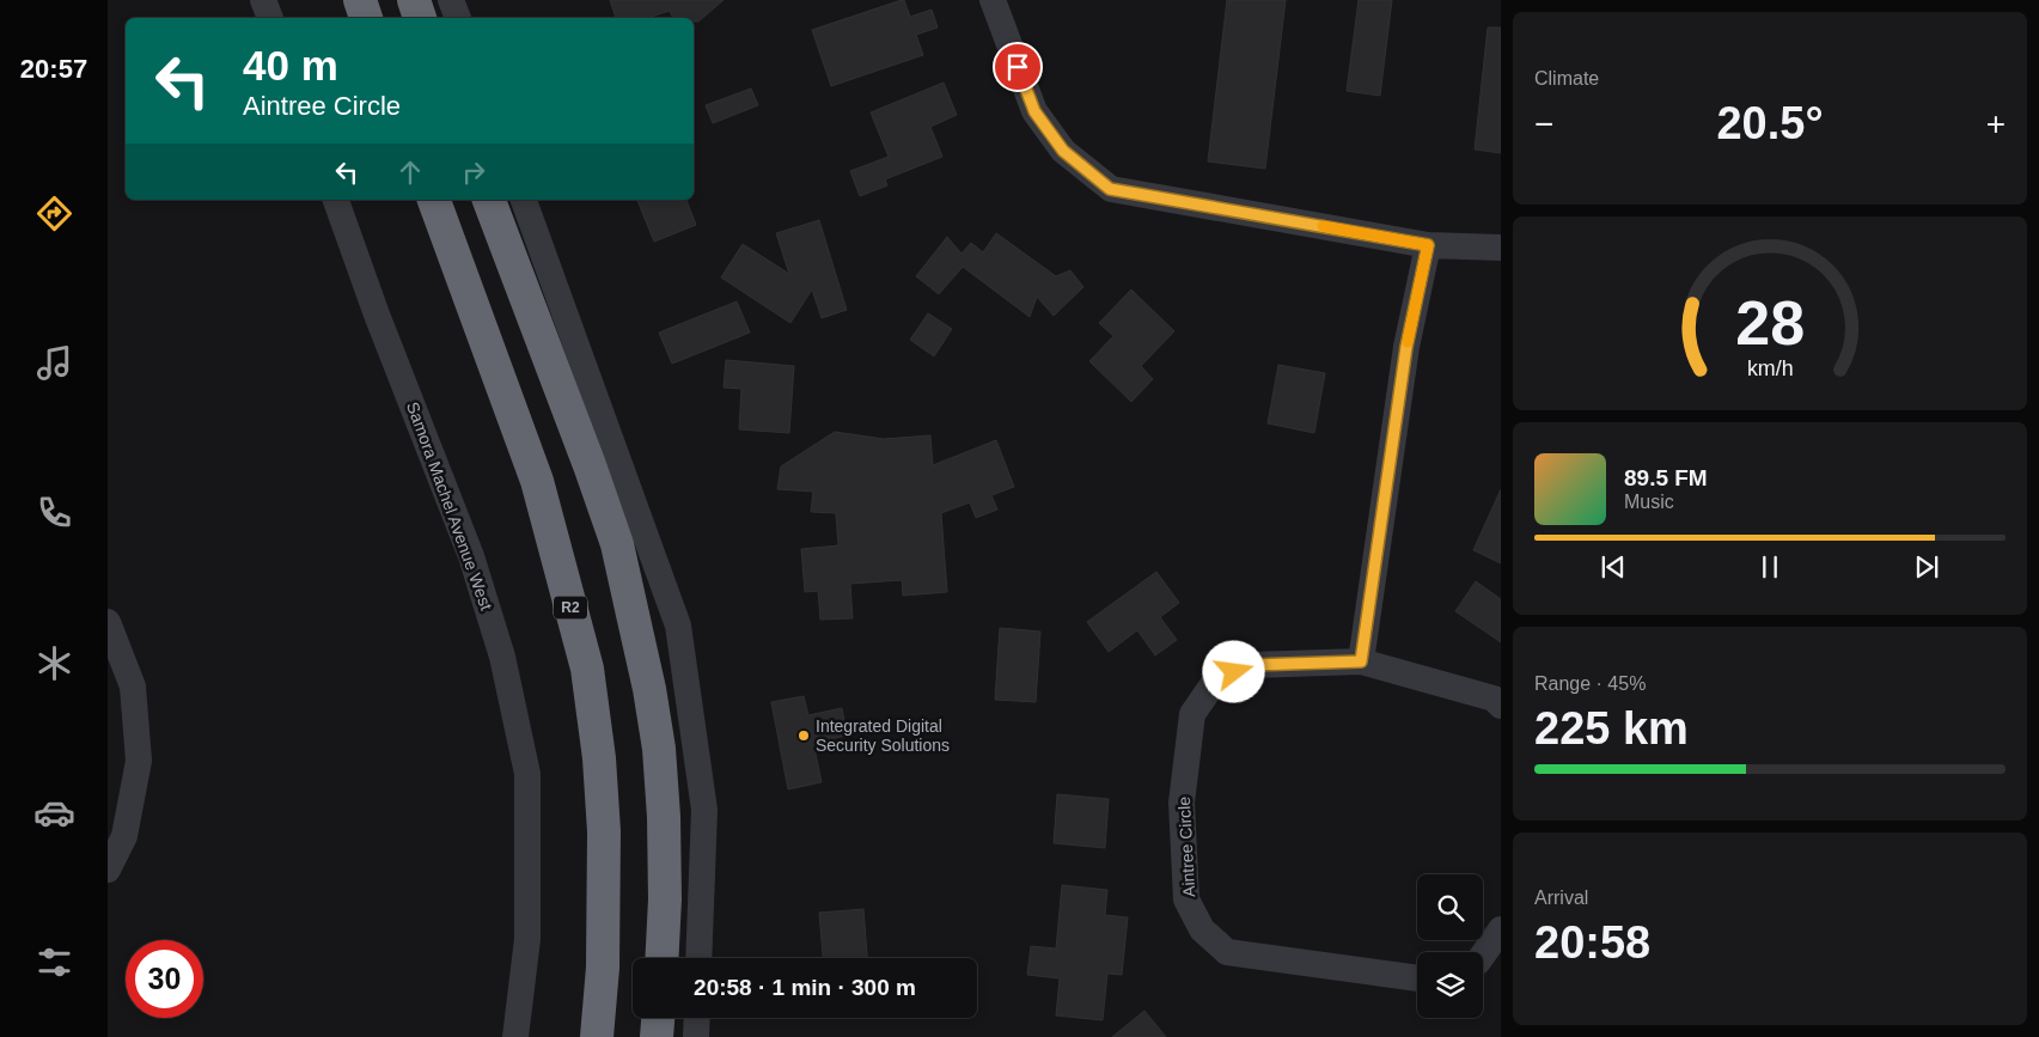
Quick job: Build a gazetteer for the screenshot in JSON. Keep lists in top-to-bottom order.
{
  "streets": {
    "highway": ["R2"],
    "street": ["Samora Machel Avenue West", "Aintree Circle"]
  },
  "places": ["Integrated Digital Security Solutions"],
  "page": {
    "tabs": "20:57",
    "tile": [
      "Climate",
      ["Range · 45%", "225 km"],
      ["Arrival", "20:58"]
    ],
    "turn": ["40 m", "Aintree Circle"],
    "heat": ["−", "20.5°", "+"],
    "song": ["89.5 FM", "Music"],
    "limit": "30",
    "trip": "20:58 · 1 min · 300 m",
    "gauge": ["28", "km/h"]
  }
}
